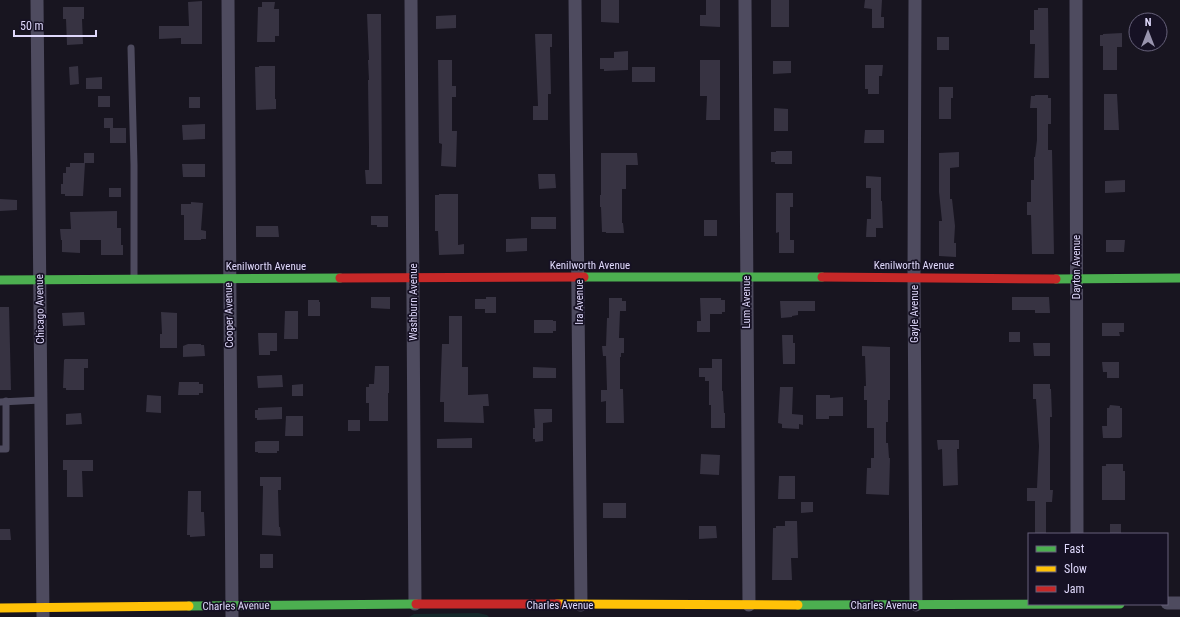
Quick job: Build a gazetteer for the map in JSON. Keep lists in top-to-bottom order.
{
  "streets": {
    "street": [
      "Kenilworth Avenue",
      "Dayton Avenue",
      "Washburn Avenue",
      "Ira Avenue",
      "Lum Avenue",
      "Chicago Avenue",
      "Gayle Avenue",
      "Cooper Avenue",
      "Charles Avenue"
    ]
  },
  "crossings": [
    ["Kenilworth Avenue", "Dayton Avenue"],
    ["Kenilworth Avenue", "Washburn Avenue"],
    ["Kenilworth Avenue", "Ira Avenue"],
    ["Kenilworth Avenue", "Lum Avenue"],
    ["Kenilworth Avenue", "Chicago Avenue"],
    ["Kenilworth Avenue", "Gayle Avenue"],
    ["Kenilworth Avenue", "Cooper Avenue"],
    ["Washburn Avenue", "Charles Avenue"],
    ["Ira Avenue", "Charles Avenue"],
    ["Lum Avenue", "Charles Avenue"],
    ["Chicago Avenue", "Charles Avenue"],
    ["Gayle Avenue", "Charles Avenue"],
    ["Cooper Avenue", "Charles Avenue"]
  ],
  "legend": ["Fast", "Slow", "Jam"],
  "scale_bar": "50 m",
  "north": "top"
}
